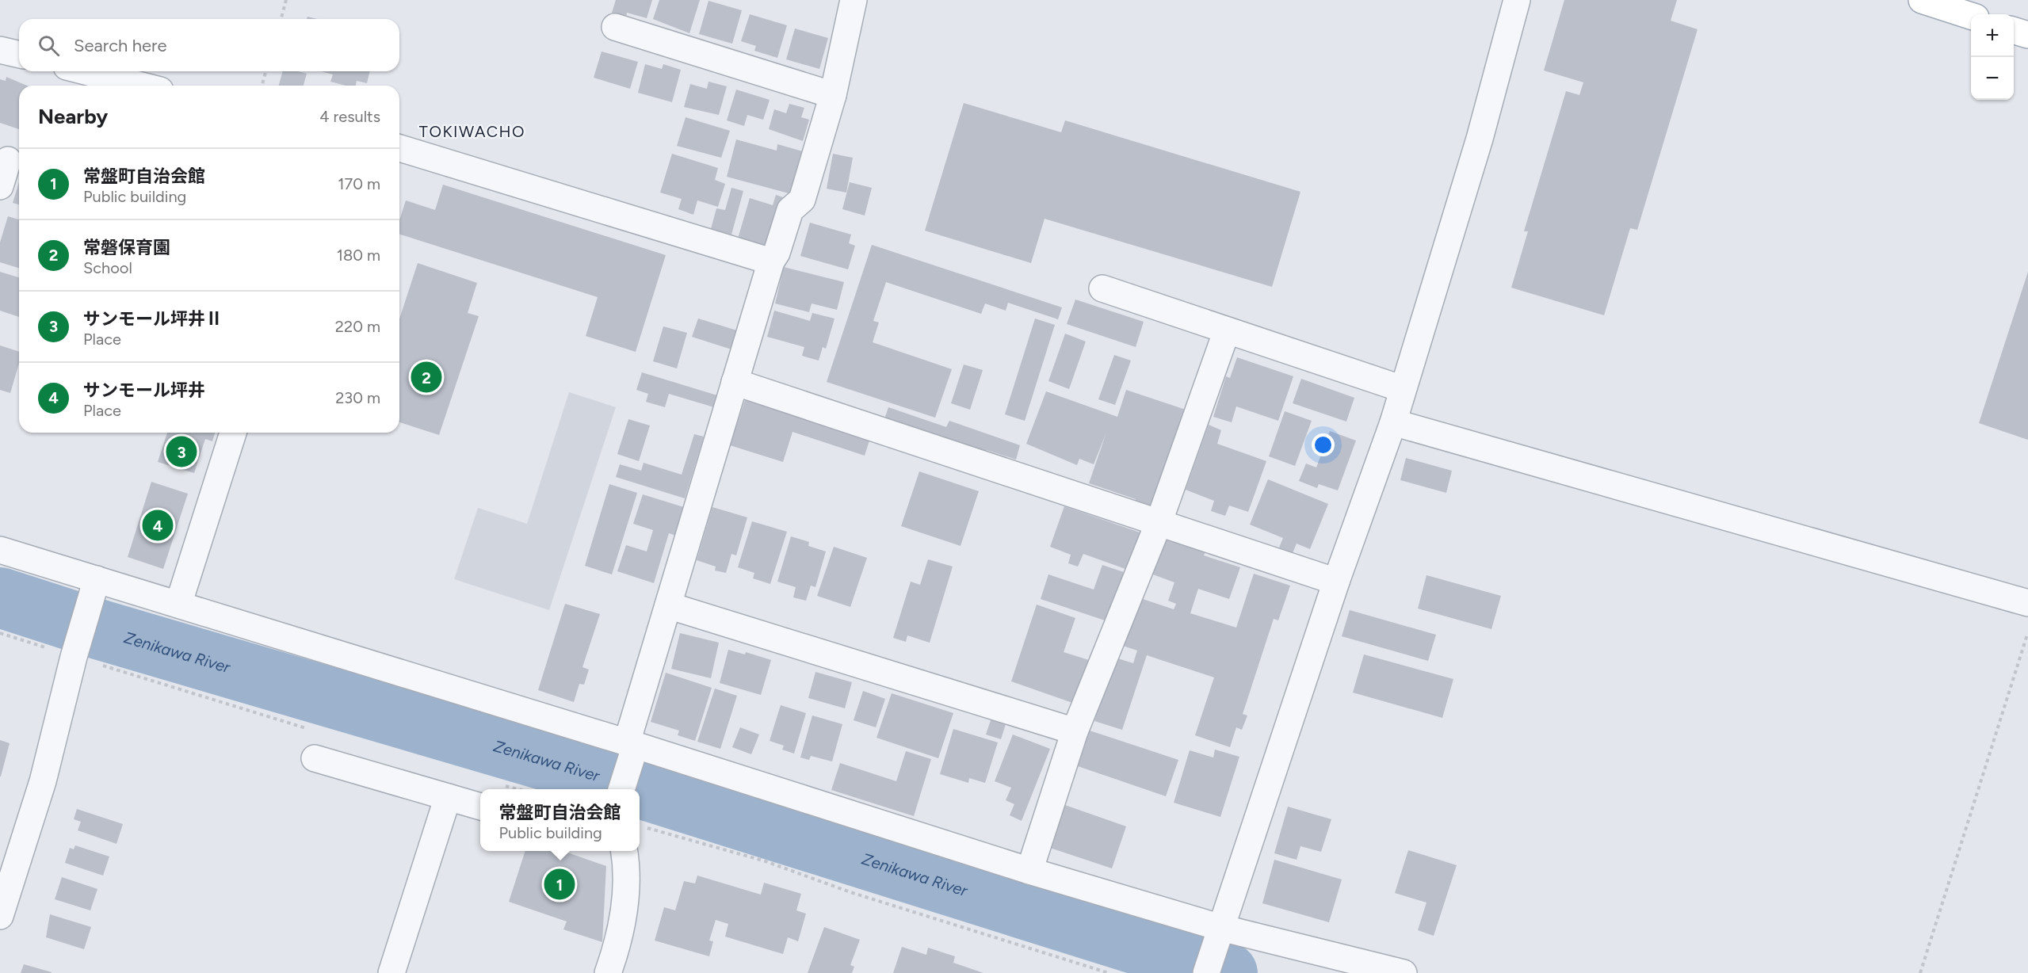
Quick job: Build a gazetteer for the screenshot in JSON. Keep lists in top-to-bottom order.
{
  "districts": ["TOKIWACHO"],
  "water": ["Zenikawa River"],
  "page": {
    "map_buttons": ["+", "−"],
    "search": "Search here",
    "heading": ["Nearby", "4 results"],
    "list": [
      {
        "mark": "1",
        "name": "常盤町自治会館",
        "note": "Public building",
        "value": "170 m"
      },
      {
        "mark": "2",
        "name": "常磐保育園",
        "note": "School",
        "value": "180 m"
      },
      {
        "mark": "3",
        "name": "サンモール坪井Ⅱ",
        "note": "Place",
        "value": "220 m"
      },
      {
        "mark": "4",
        "name": "サンモール坪井",
        "note": "Place",
        "value": "230 m"
      }
    ],
    "pins": [
      "2",
      "3",
      "4",
      "1"
    ],
    "popup": ["常盤町自治会館", "Public building"]
  }
}
